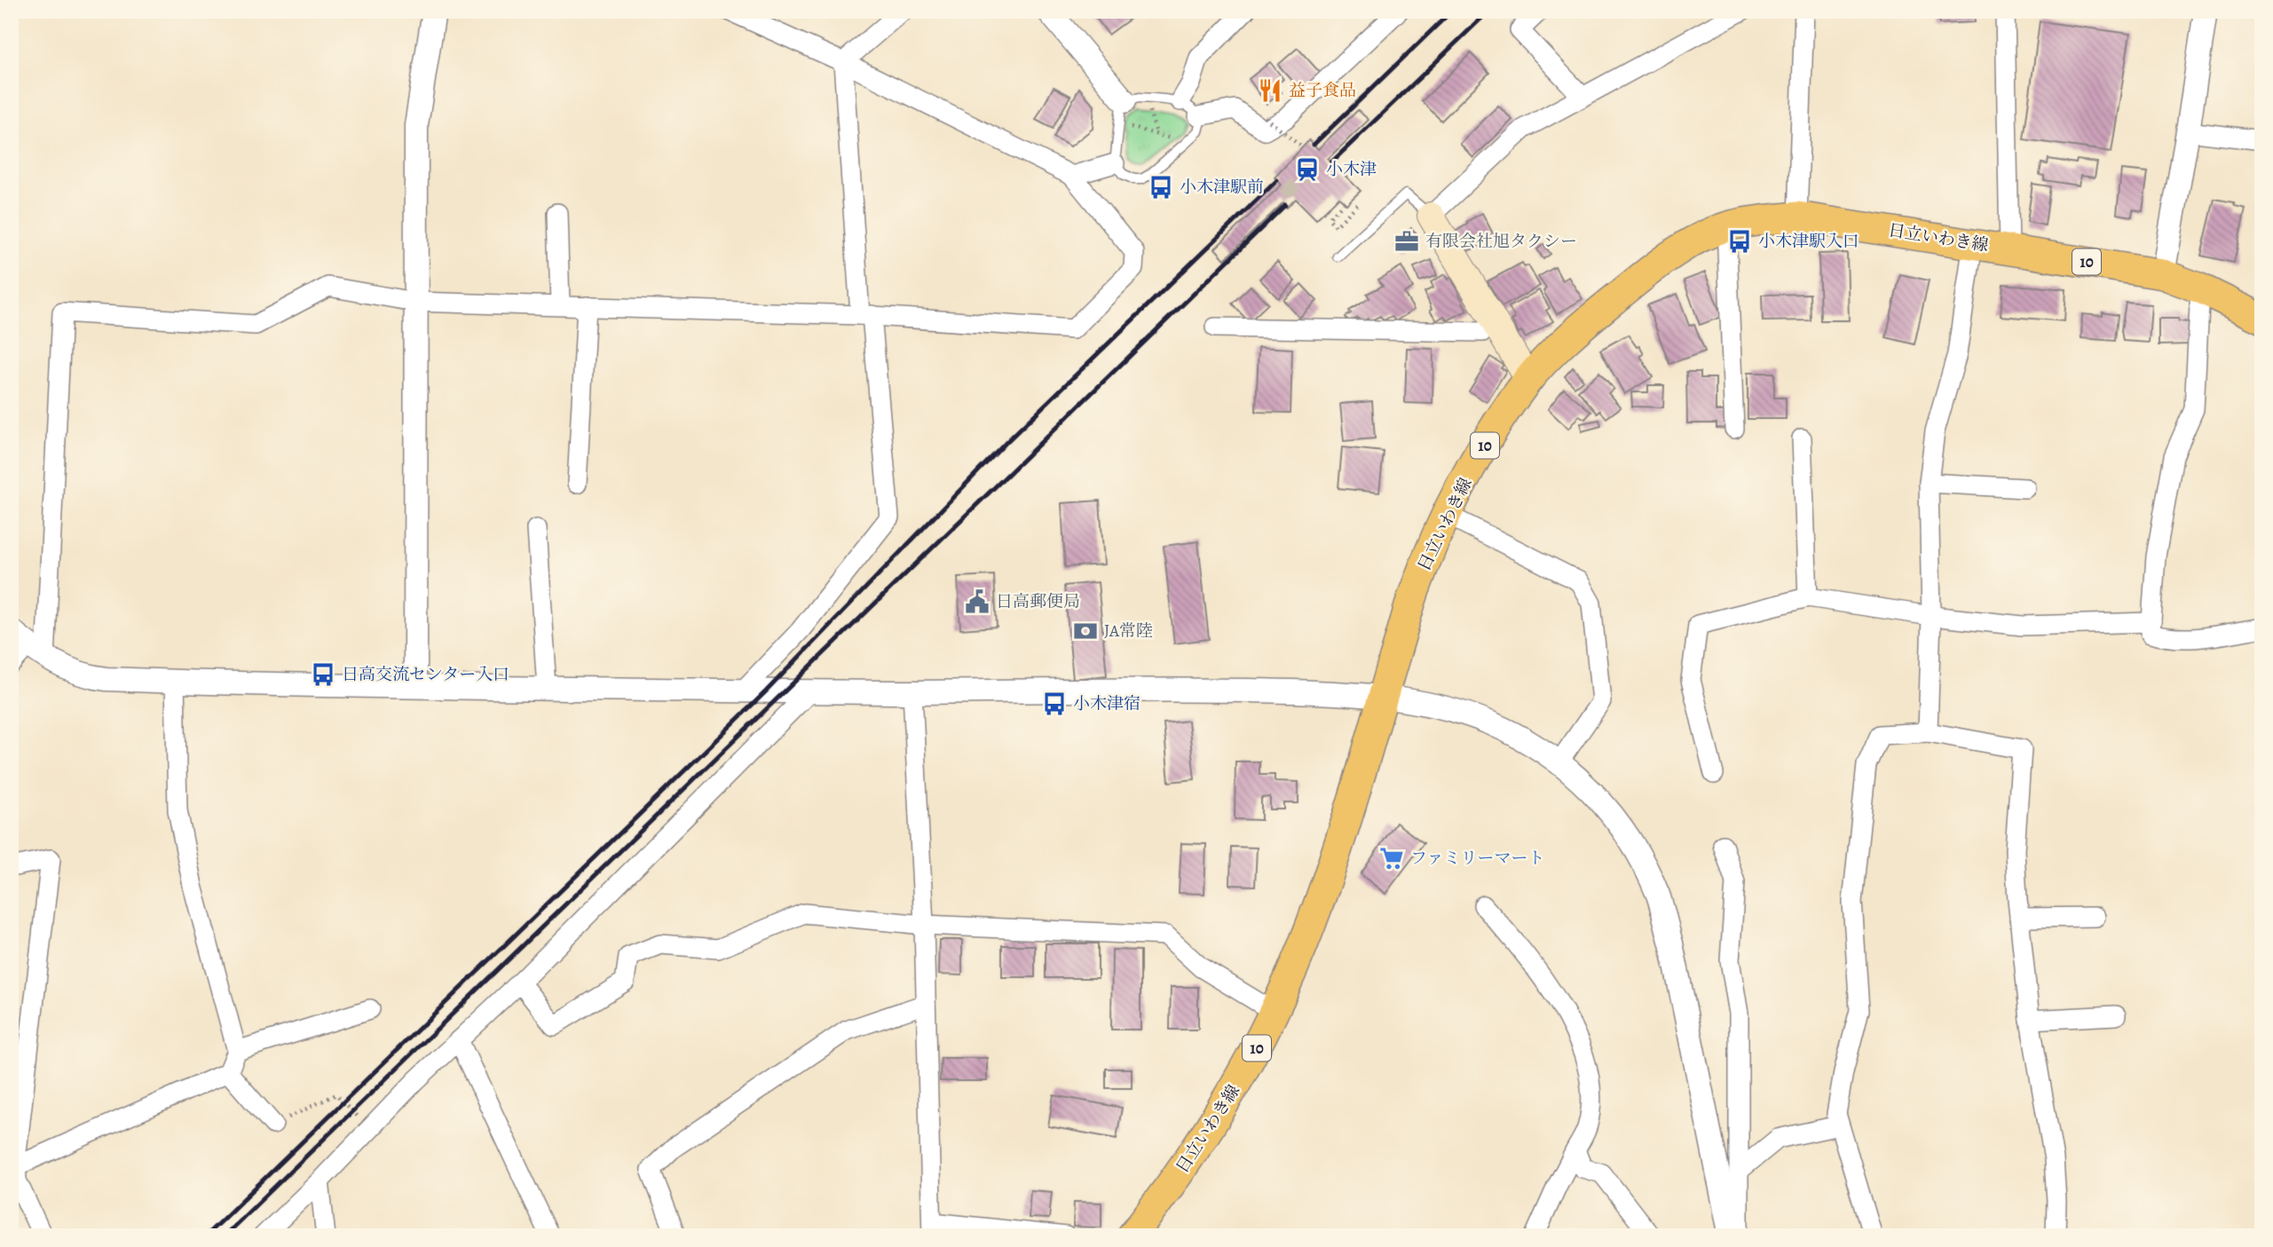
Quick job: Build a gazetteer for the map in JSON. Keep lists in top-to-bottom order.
{
  "streets": {
    "main road": ["日立いわき線", "10"]
  },
  "places": {
    "restaurant": ["益子食品"],
    "station": ["小木津"],
    "bus stop": [
      "小木津駅前",
      "小木津駅入口",
      "日高交流センター入口",
      "小木津宿"
    ],
    "office": ["有限会社旭タクシー"],
    "public building": ["日高郵便局"],
    "bank": ["JA常陸"],
    "supermarket": ["ファミリーマート"]
  }
}
